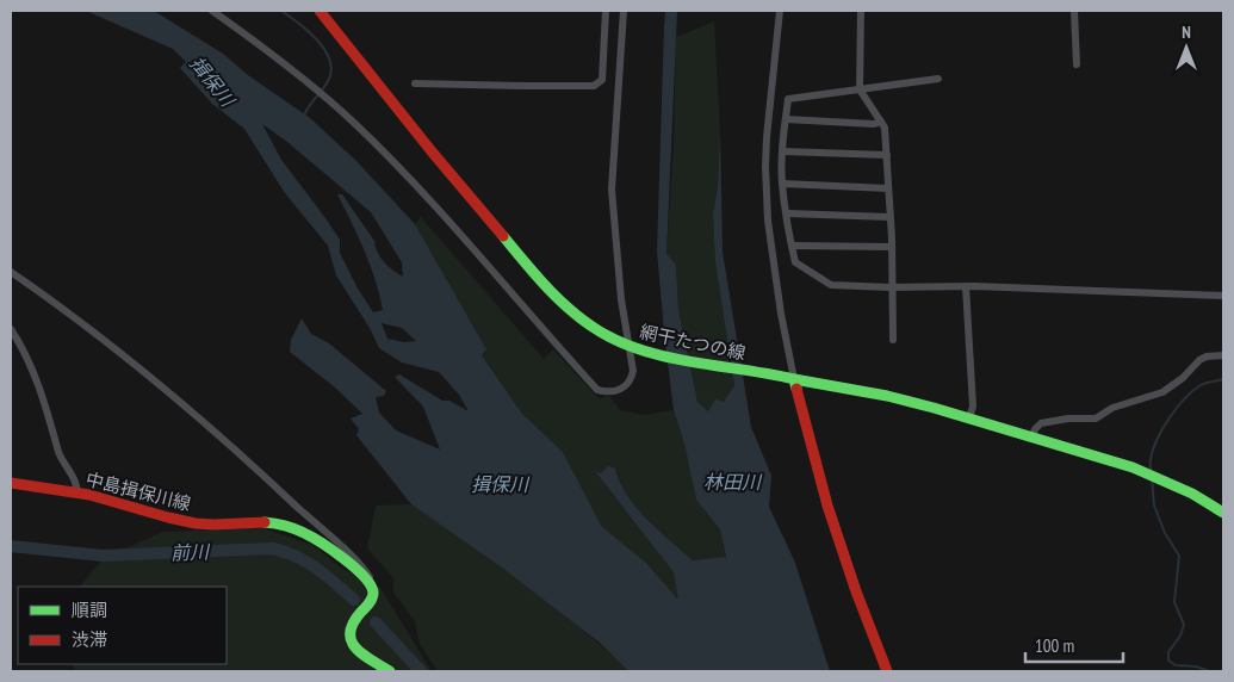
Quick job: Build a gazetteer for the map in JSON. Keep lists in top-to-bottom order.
{
  "streets": {
    "main road": ["網干たつの線", "中島揖保川線"]
  },
  "water": ["揖保川", "林田川", "前川"],
  "legend": ["順調", "渋滞"],
  "scale_bar": "100 m",
  "north": "top"
}
